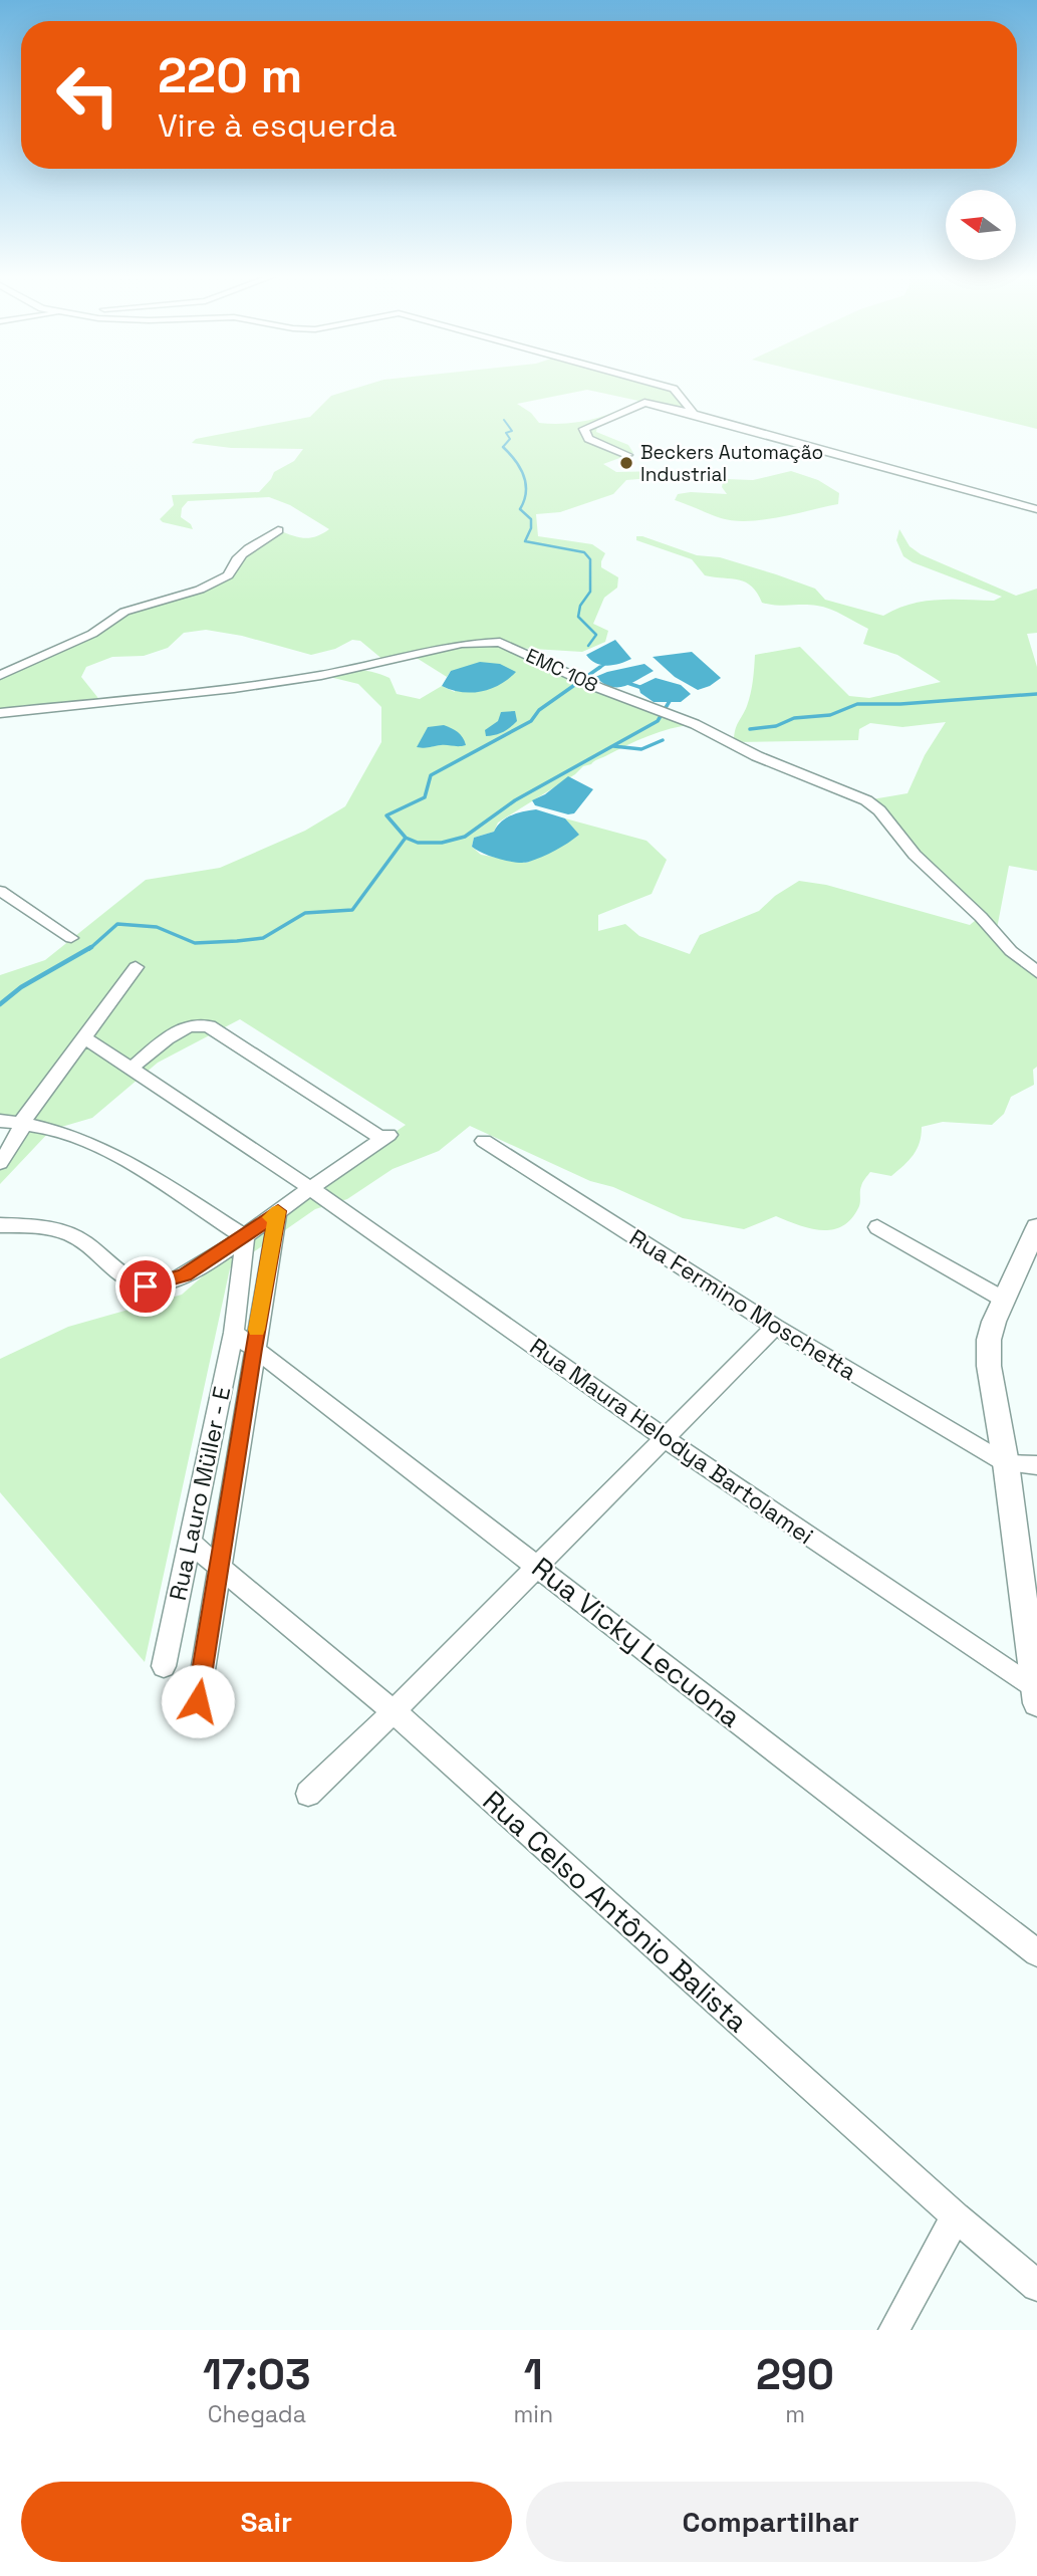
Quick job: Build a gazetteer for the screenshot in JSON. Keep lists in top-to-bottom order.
{
  "streets": {
    "street": [
      "EMC 108",
      "Rua Fermino Moschetta",
      "Rua Maura Helodya Bartolamei",
      "Rua Lauro Müller - E",
      "Rua Vicky Lecuona",
      "Rua Celso Antônio Balista"
    ]
  },
  "crossings": [
    ["Rua Lauro Müller - E", "Rua Vicky Lecuona"],
    ["Rua Lauro Müller - E", "Rua Celso Antônio Balista"]
  ],
  "places": ["Beckers Automação Industrial"],
  "north": "left",
  "page": {
    "turn": ["220 m", "Vire à esquerda"],
    "eta": [
      "17:03",
      "Chegada",
      "1",
      "min",
      "290",
      "m"
    ],
    "buttons": ["Sair", "Compartilhar"]
  }
}
